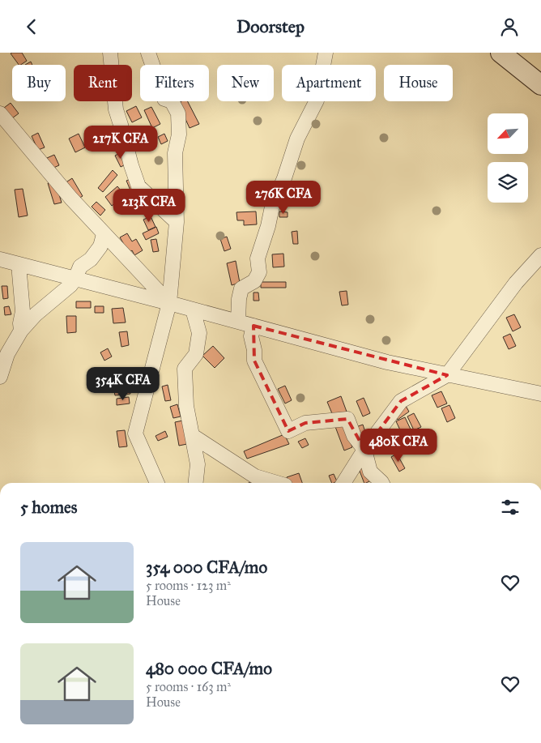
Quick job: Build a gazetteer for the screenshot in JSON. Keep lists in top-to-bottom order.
{
  "north": "bottom left",
  "page": {
    "header": "Doorstep",
    "chip": [
      "Buy",
      "Rent",
      "Filters",
      "New",
      "Apartment",
      "House"
    ],
    "price": [
      "217K CFA",
      "276K CFA",
      "213K CFA",
      "354K CFA",
      "480K CFA"
    ],
    "heading": "5 homes",
    "list": [
      {
        "name": "354 000 CFA/mo",
        "note": "5 rooms · 123 m² · House"
      },
      {
        "name": "480 000 CFA/mo",
        "note": "5 rooms · 163 m² · House"
      }
    ]
  }
}
